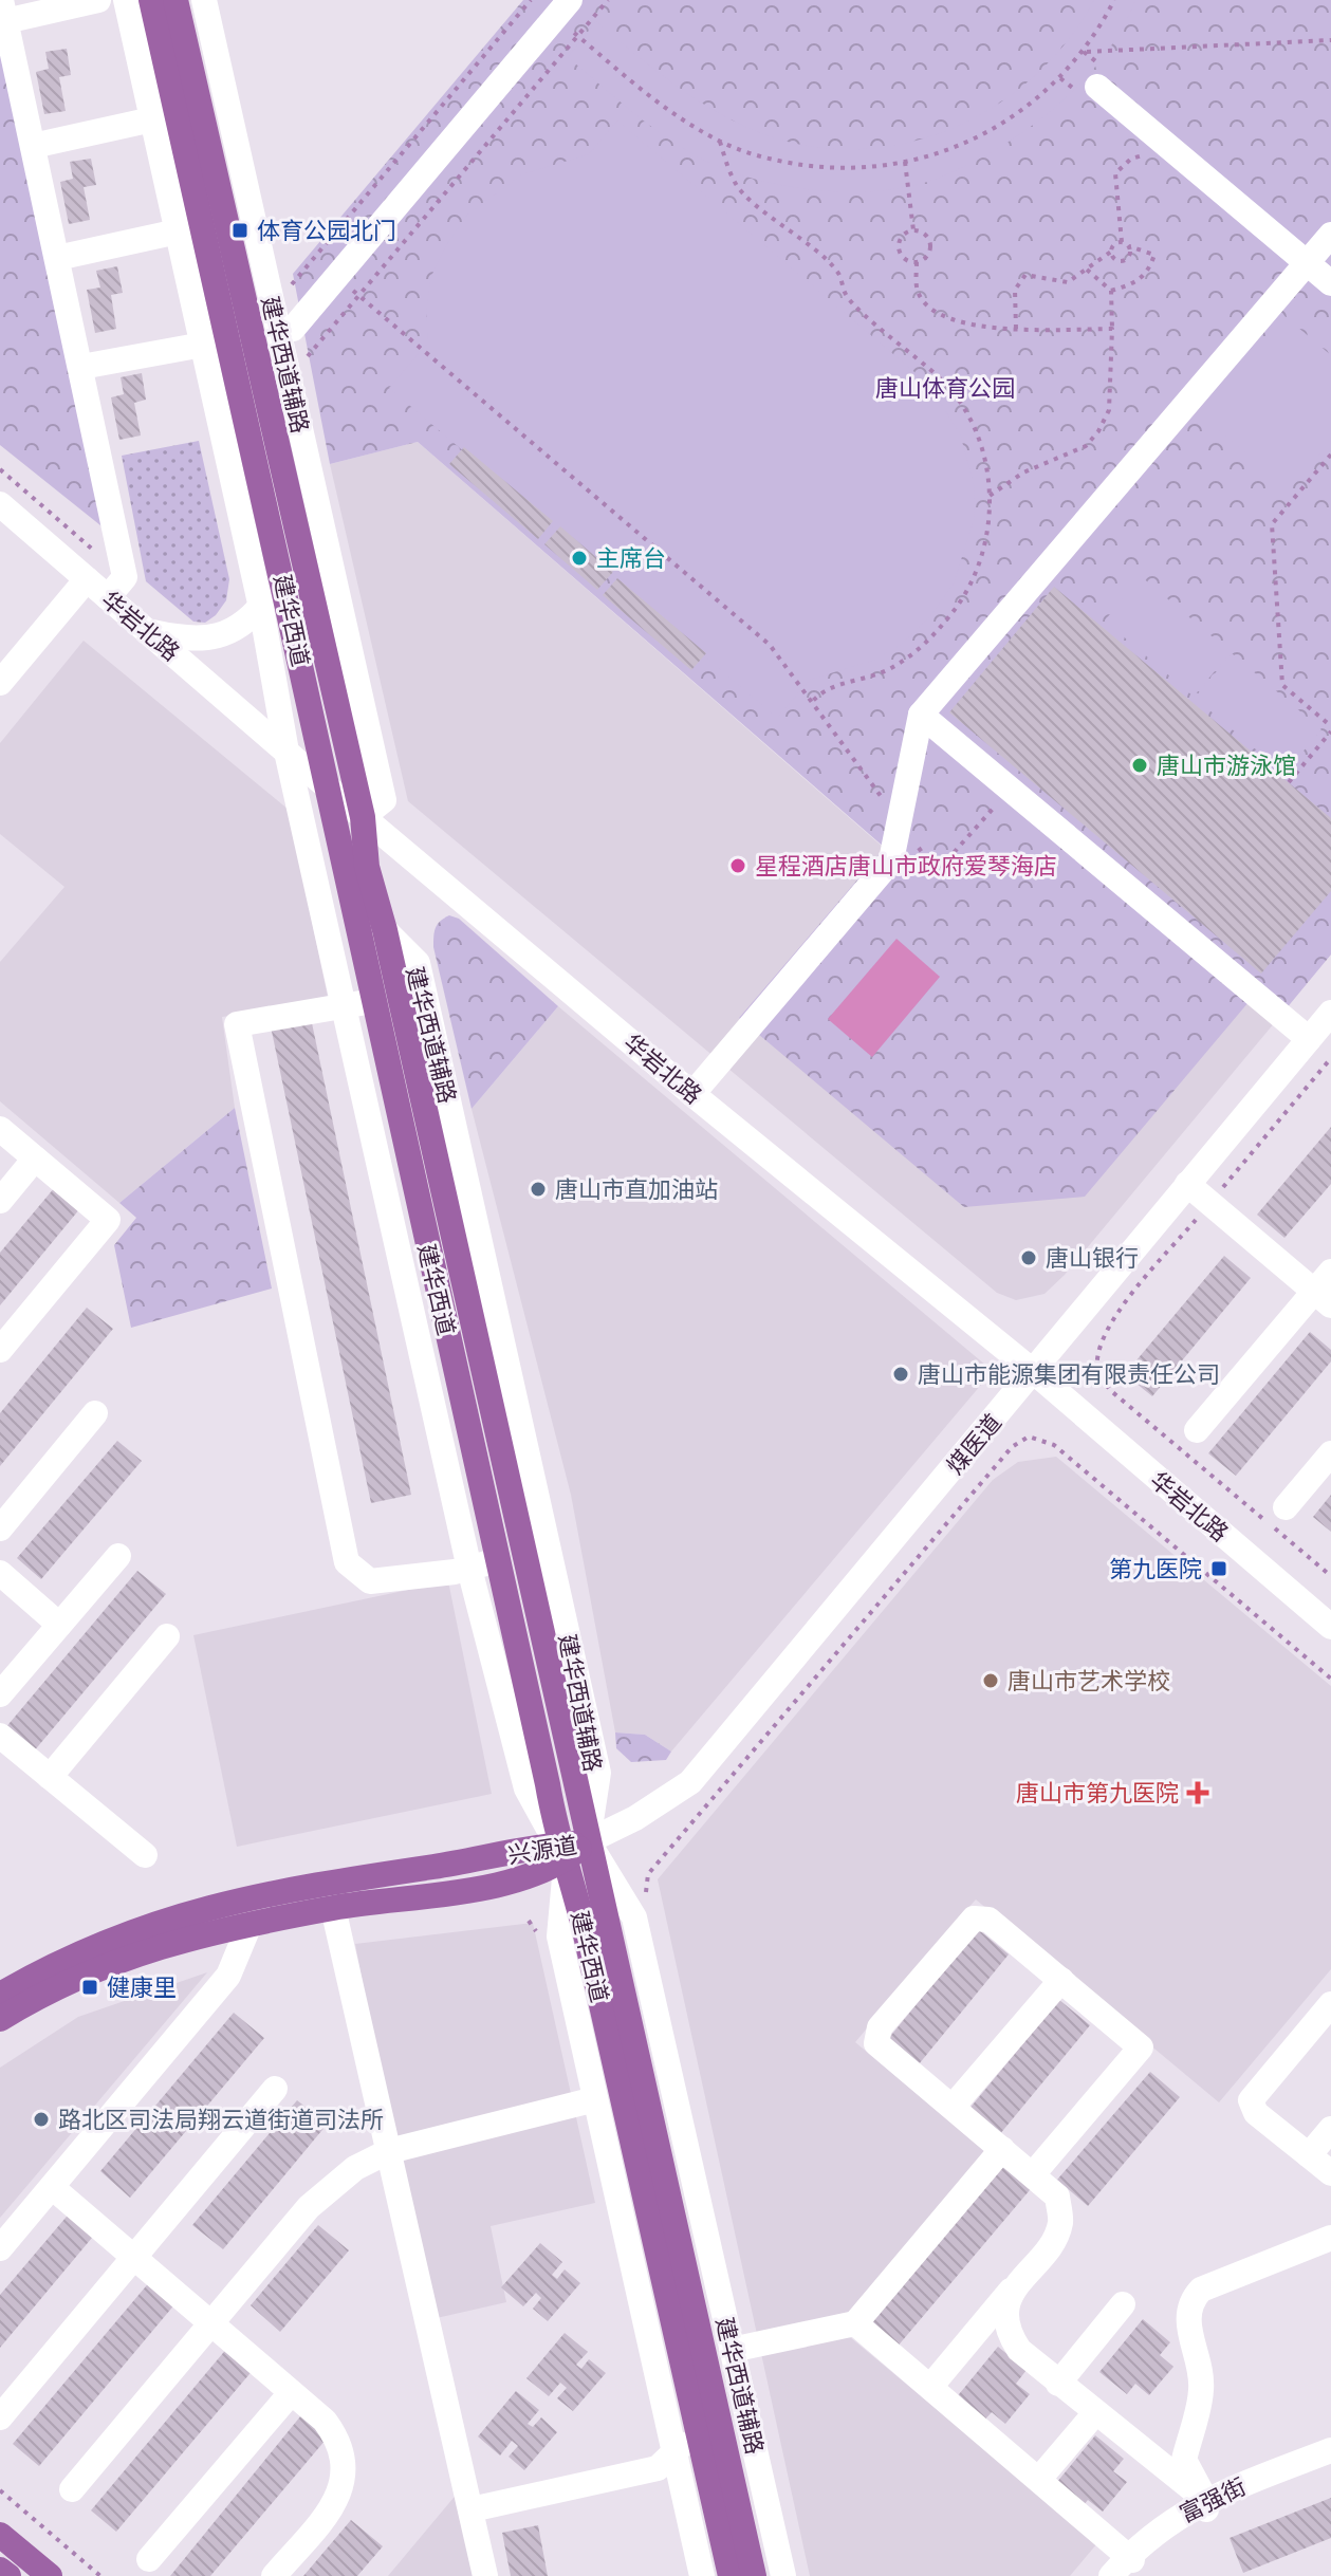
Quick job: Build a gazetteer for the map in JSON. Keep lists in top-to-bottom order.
{
  "streets": {
    "main road": ["建华西道", "兴源道"],
    "street": [
      "建华西道辅路",
      "华岩北路",
      "煤医道",
      "富强街"
    ]
  },
  "crossings": [
    ["建华西道辅路", "建华西道"],
    ["建华西道辅路", "华岩北路"],
    ["建华西道辅路", "煤医道"],
    ["建华西道辅路", "兴源道"],
    ["建华西道", "华岩北路"],
    ["建华西道", "煤医道"],
    ["建华西道", "兴源道"],
    ["华岩北路", "煤医道"],
    ["煤医道", "兴源道"]
  ],
  "parks": ["唐山体育公园"],
  "places": {
    "transit": ["体育公园北门", "第九医院", "健康里"],
    "other": [
      "主席台",
      "唐山市游泳馆",
      "星程酒店唐山市政府爱琴海店",
      "唐山市直加油站",
      "唐山银行",
      "唐山市能源集团有限责任公司",
      "唐山市艺术学校",
      "路北区司法局翔云道街道司法所"
    ],
    "health": ["唐山市第九医院"]
  }
}
